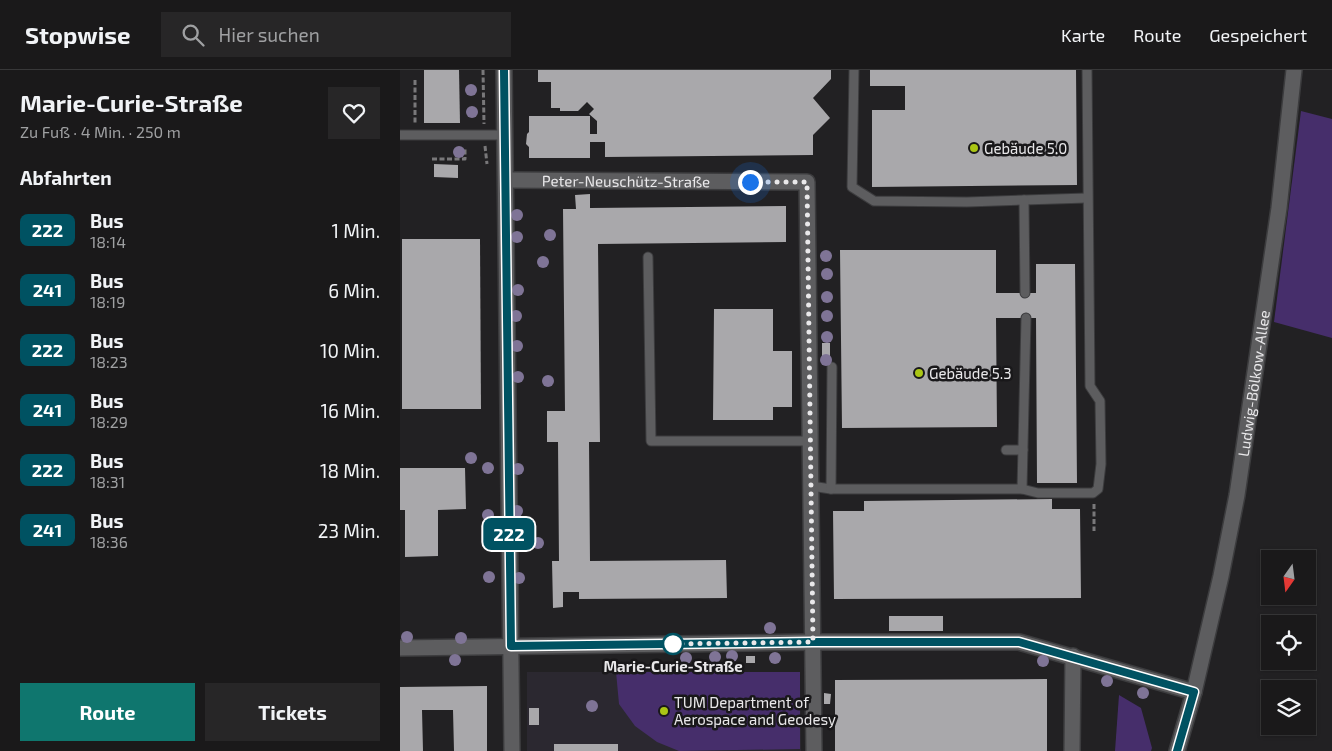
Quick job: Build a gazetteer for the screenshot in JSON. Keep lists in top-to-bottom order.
{
  "streets": {
    "street": ["Peter-Neuschütz-Straße", "Ludwig-Bölkow-Allee"]
  },
  "places": [
    "Gebäude 5.0",
    "Gebäude 5.3",
    "Marie-Curie-Straße",
    "TUM Department of Aerospace and Geodesy"
  ],
  "lines": ["bus line 222"],
  "north": "bottom",
  "page": {
    "header": "Stopwise",
    "search": "Hier suchen",
    "nav": ["Karte", "Route", "Gespeichert"],
    "heading": [
      ["Marie-Curie-Straße", "Zu Fuß · 4 Min. · 250 m"],
      "Abfahrten"
    ],
    "on_map": "222",
    "list": [
      {
        "mark": "222",
        "name": "Bus",
        "note": "18:14",
        "value": "1 Min."
      },
      {
        "mark": "241",
        "name": "Bus",
        "note": "18:19",
        "value": "6 Min."
      },
      {
        "mark": "222",
        "name": "Bus",
        "note": "18:23",
        "value": "10 Min."
      },
      {
        "mark": "241",
        "name": "Bus",
        "note": "18:29",
        "value": "16 Min."
      },
      {
        "mark": "222",
        "name": "Bus",
        "note": "18:31",
        "value": "18 Min."
      },
      {
        "mark": "241",
        "name": "Bus",
        "note": "18:36",
        "value": "23 Min."
      }
    ],
    "buttons": ["Route", "Tickets"]
  }
}
